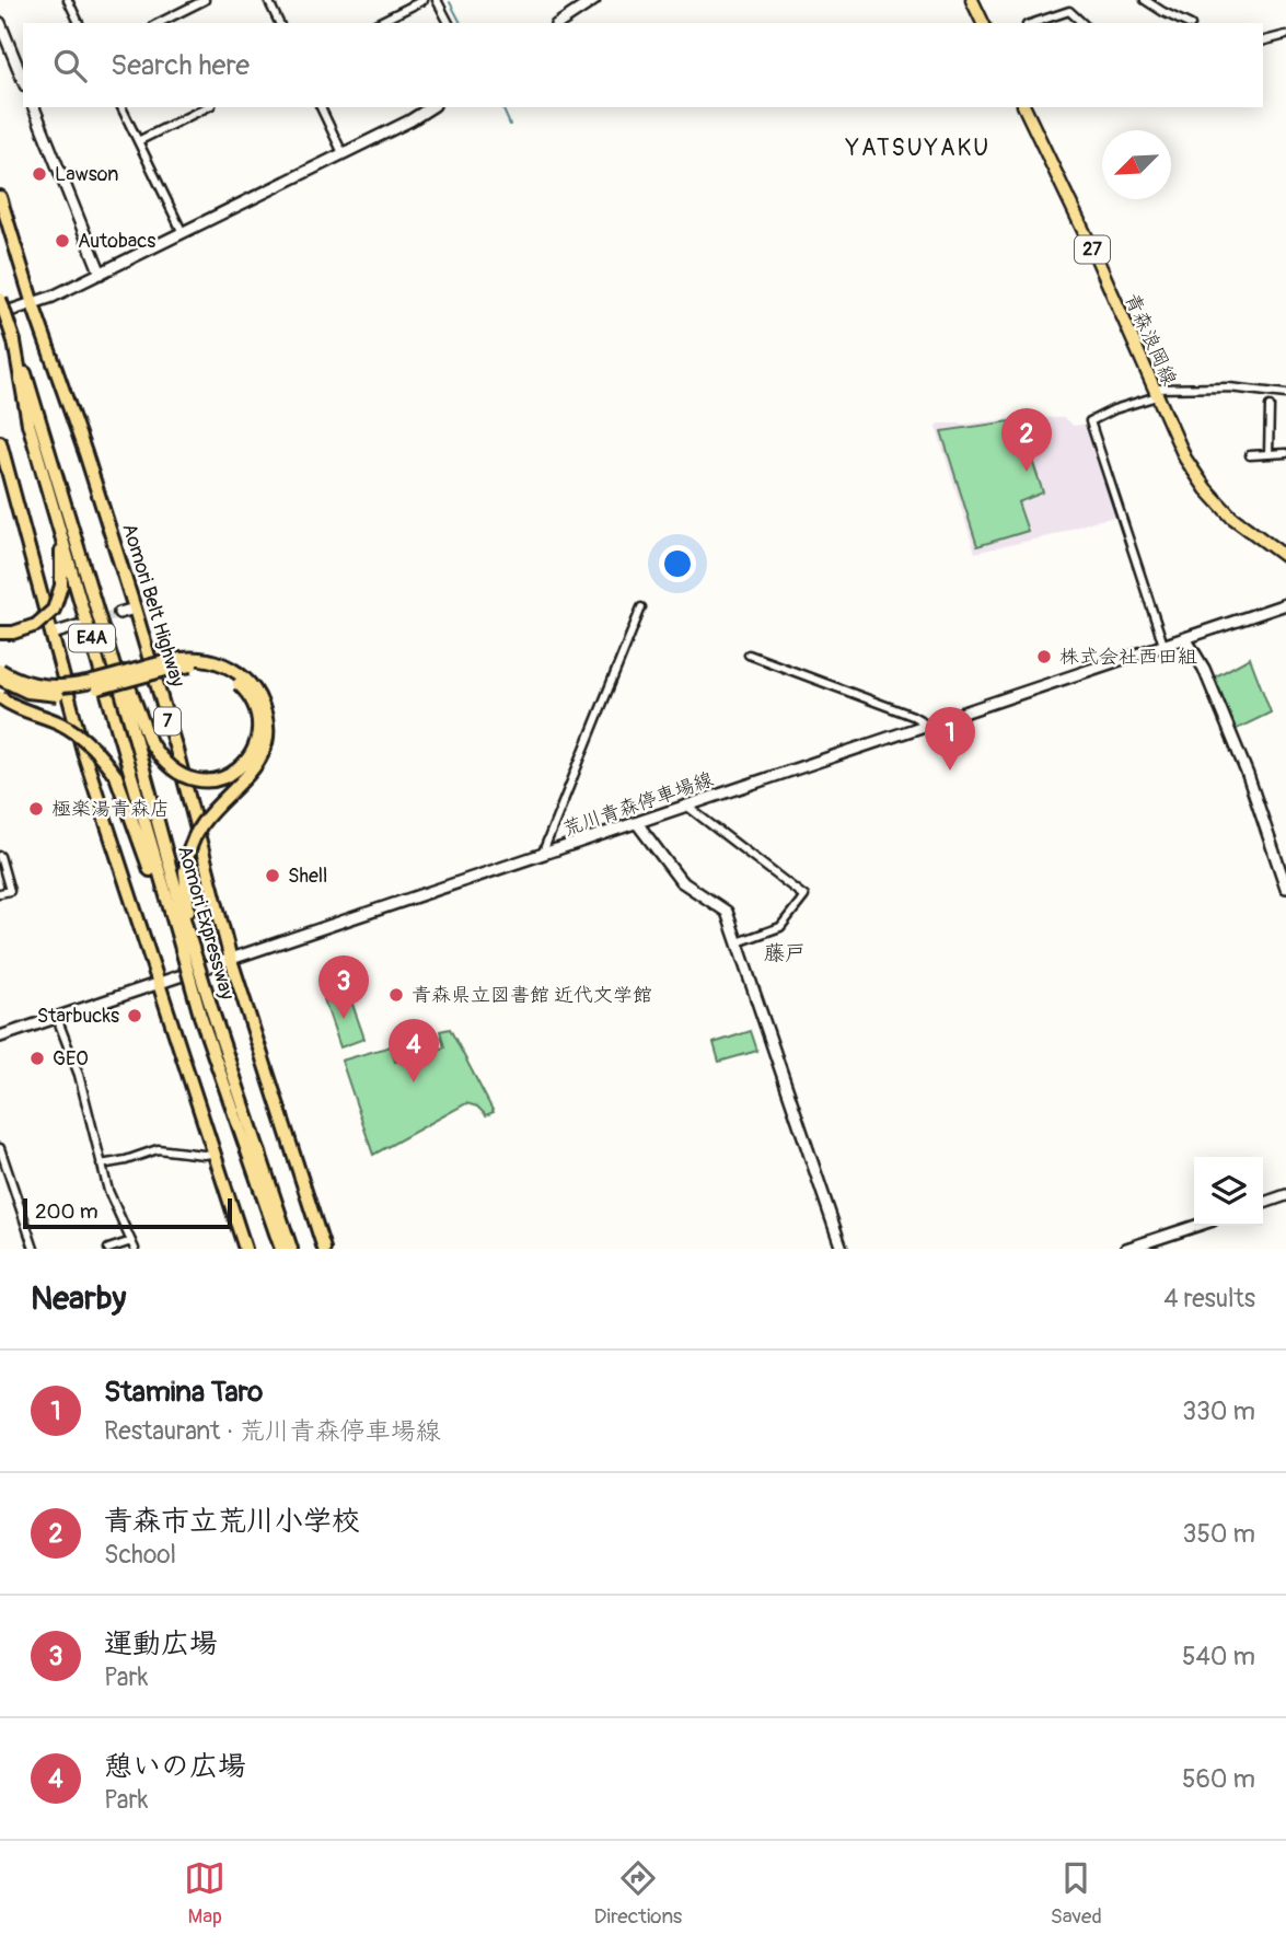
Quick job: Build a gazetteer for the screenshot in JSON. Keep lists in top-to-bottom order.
{
  "streets": {
    "highway": [
      "Aomori Belt Highway",
      "E4A",
      "7",
      "Aomori Expressway"
    ],
    "main road": ["27", "青森浪岡線"],
    "street": ["荒川青森停車場線"]
  },
  "crossings": [
    ["Aomori Belt Highway", "荒川青森停車場線"]
  ],
  "districts": ["YATSUYAKU", "藤戸"],
  "places": [
    "Lawson",
    "Autobacs",
    "株式会社西田組",
    "極楽湯青森店",
    "Shell",
    "青森県立図書館 近代文学館",
    "Starbucks",
    "GEO"
  ],
  "scale_bar": "200 m",
  "north": "bottom left",
  "page": {
    "search": "Search here",
    "pins": [
      "2",
      "1",
      "3",
      "4"
    ],
    "scale": "200 m",
    "heading": ["Nearby", "4 results"],
    "list": [
      {
        "mark": "1",
        "name": "Stamina Taro",
        "note": "Restaurant · 荒川青森停車場線",
        "value": "330 m"
      },
      {
        "mark": "2",
        "name": "青森市立荒川小学校",
        "note": "School",
        "value": "350 m"
      },
      {
        "mark": "3",
        "name": "運動広場",
        "note": "Park",
        "value": "540 m"
      },
      {
        "mark": "4",
        "name": "憩いの広場",
        "note": "Park",
        "value": "560 m"
      }
    ],
    "nav": ["Map", "Directions", "Saved"]
  }
}
